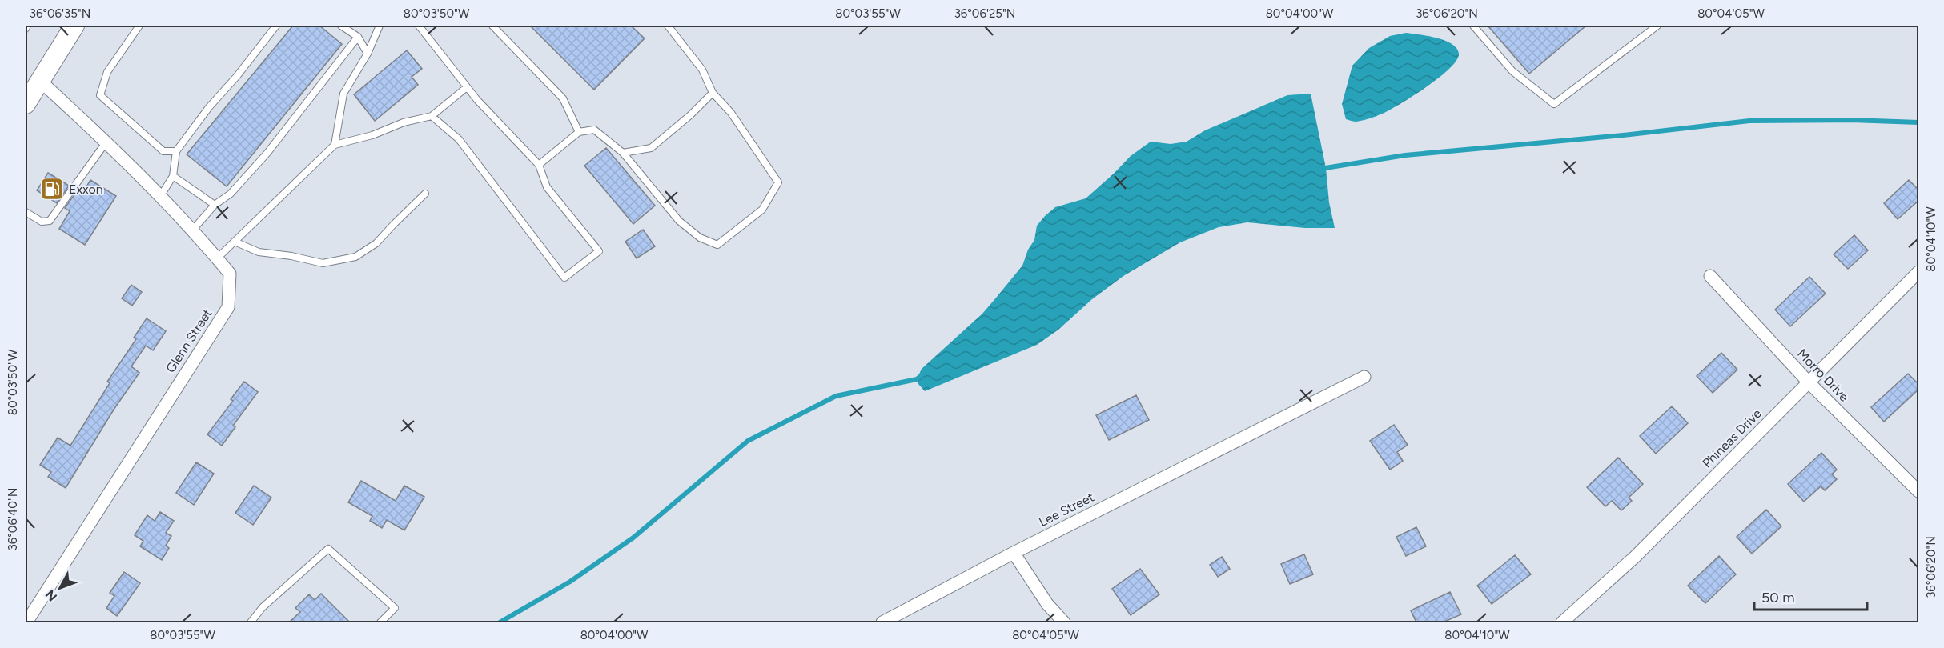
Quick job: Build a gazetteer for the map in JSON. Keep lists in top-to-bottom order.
{
  "streets": {
    "street": [
      "Glenn Street",
      "Morro Drive",
      "Phineas Drive",
      "Lee Street"
    ]
  },
  "crossings": [
    ["Morro Drive", "Phineas Drive"]
  ],
  "places": {
    "fuel station": ["Exxon"]
  },
  "scale_bar": "50 m",
  "north": "bottom left",
  "coordinates": [
    "36°06'35\"N",
    "80°03'50\"W",
    "80°03'55\"W",
    "36°06'25\"N",
    "80°04'00\"W",
    "36°06'20\"N",
    "80°04'05\"W",
    "80°04'10\"W",
    "36°06'40\"N"
  ]
}
